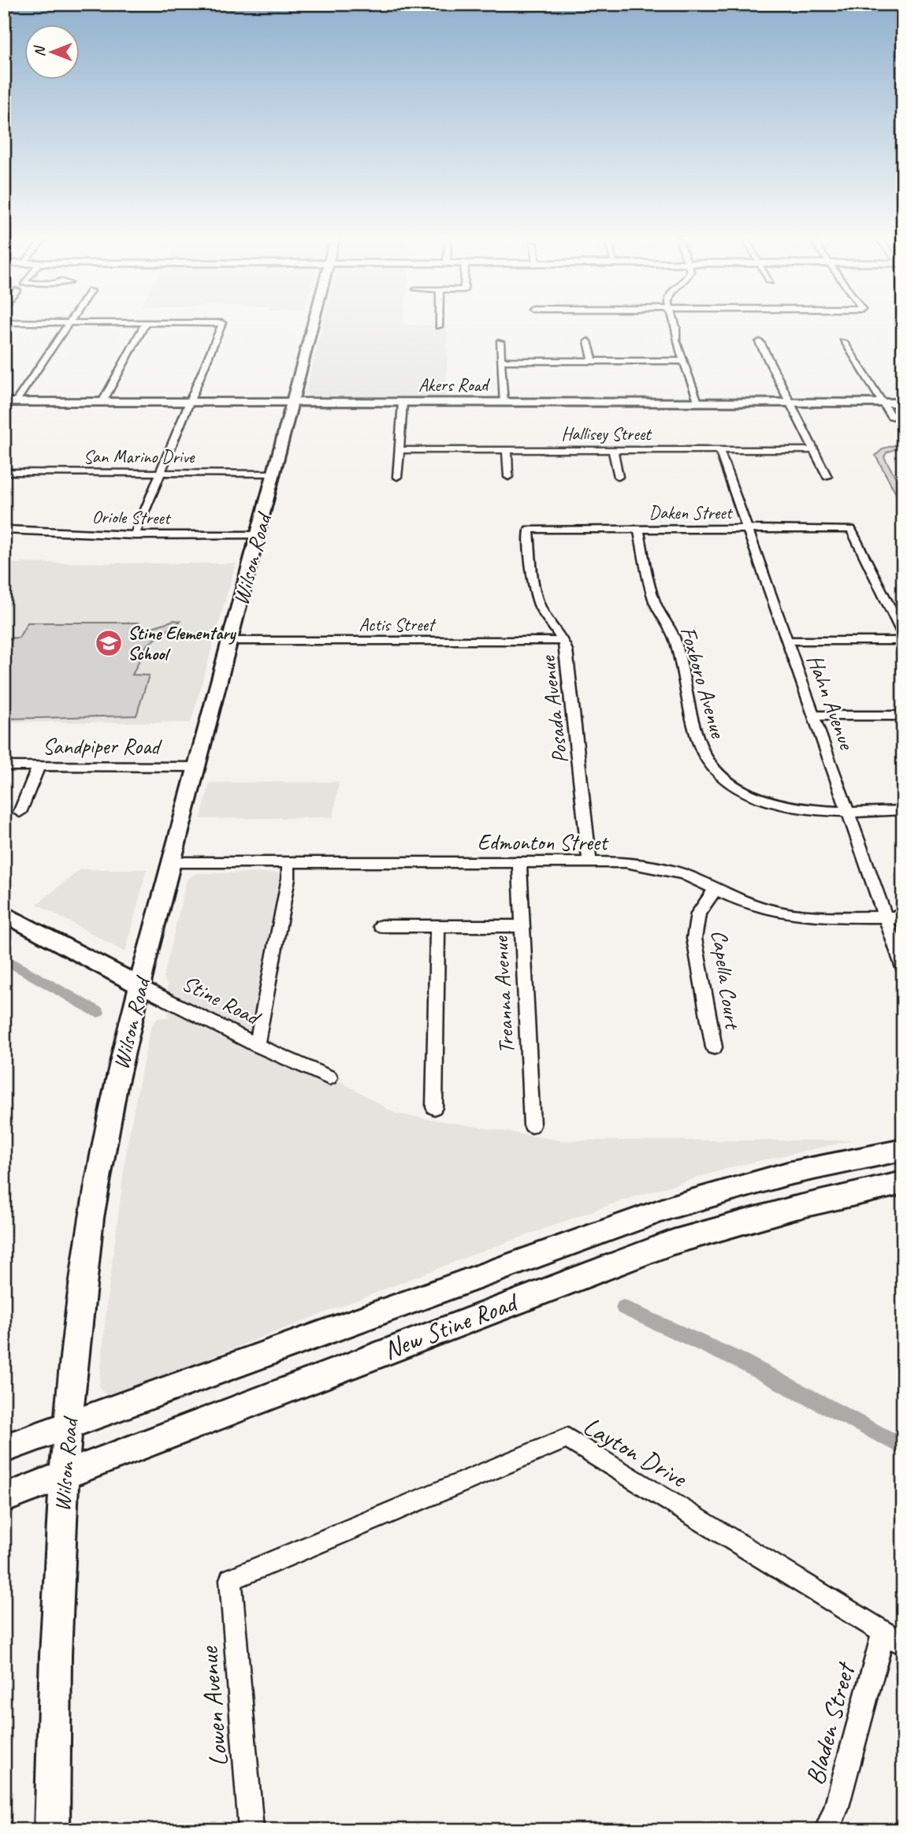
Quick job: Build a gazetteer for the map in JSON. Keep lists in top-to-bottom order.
{
  "streets": {
    "street": [
      "Akers Road",
      "Hallisey Street",
      "San Marino Drive",
      "Daken Street",
      "Oriole Street",
      "Wilson Road",
      "Actis Street",
      "Foxboro Avenue",
      "Hahn Avenue",
      "Posada Avenue",
      "Sandpiper Road",
      "Edmonton Street",
      "Capella Court",
      "Treanna Avenue",
      "Stine Road",
      "New Stine Road",
      "Layton Drive",
      "Lowen Avenue",
      "Bladen Street"
    ]
  },
  "crossings": [
    ["Akers Road", "Wilson Road"],
    ["Hallisey Street", "Hahn Avenue"],
    ["San Marino Drive", "Wilson Road"],
    ["Daken Street", "Foxboro Avenue"],
    ["Daken Street", "Hahn Avenue"],
    ["Daken Street", "Posada Avenue"],
    ["Oriole Street", "Wilson Road"],
    ["Wilson Road", "Actis Street"],
    ["Wilson Road", "Sandpiper Road"],
    ["Wilson Road", "Edmonton Street"],
    ["Wilson Road", "Stine Road"],
    ["Wilson Road", "New Stine Road"],
    ["Actis Street", "Posada Avenue"],
    ["Foxboro Avenue", "Hahn Avenue"],
    ["Hahn Avenue", "Edmonton Street"],
    ["Posada Avenue", "Edmonton Street"],
    ["Edmonton Street", "Capella Court"],
    ["Edmonton Street", "Treanna Avenue"],
    ["Layton Drive", "Lowen Avenue"],
    ["Layton Drive", "Bladen Street"]
  ],
  "places": {
    "school or university": ["Stine Elementary School"]
  },
  "north": "left"
}
